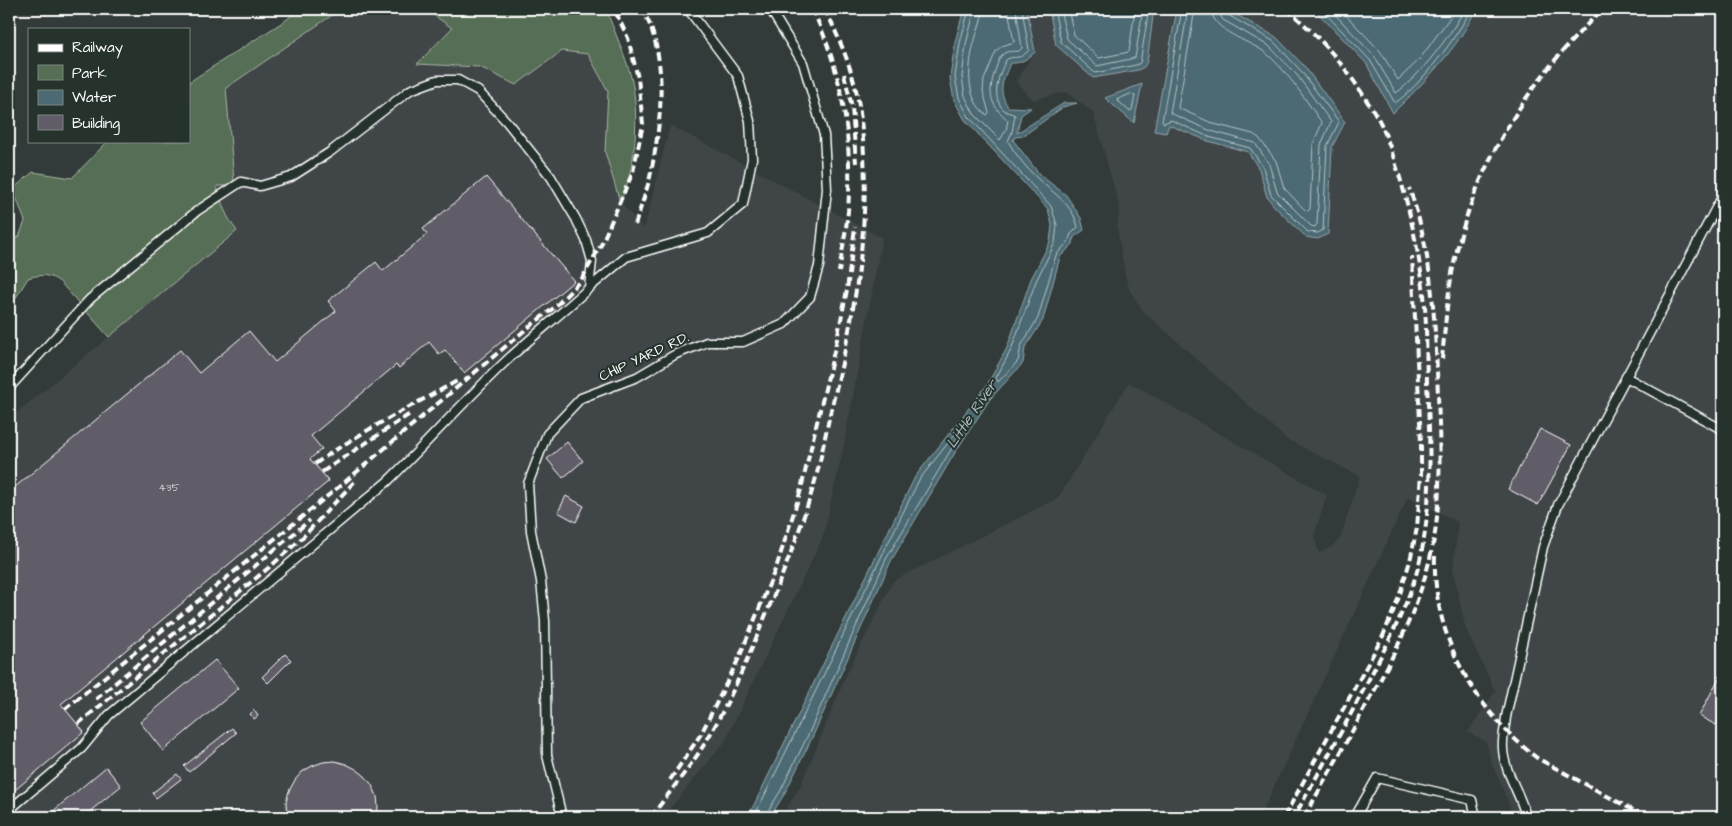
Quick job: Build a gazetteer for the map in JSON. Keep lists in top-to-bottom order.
{
  "streets": {
    "lane": ["CHIP YARD RD."]
  },
  "water": ["Little River"],
  "house_numbers": ["435"],
  "legend": [
    "Railway",
    "Park",
    "Water",
    "Building"
  ]
}
